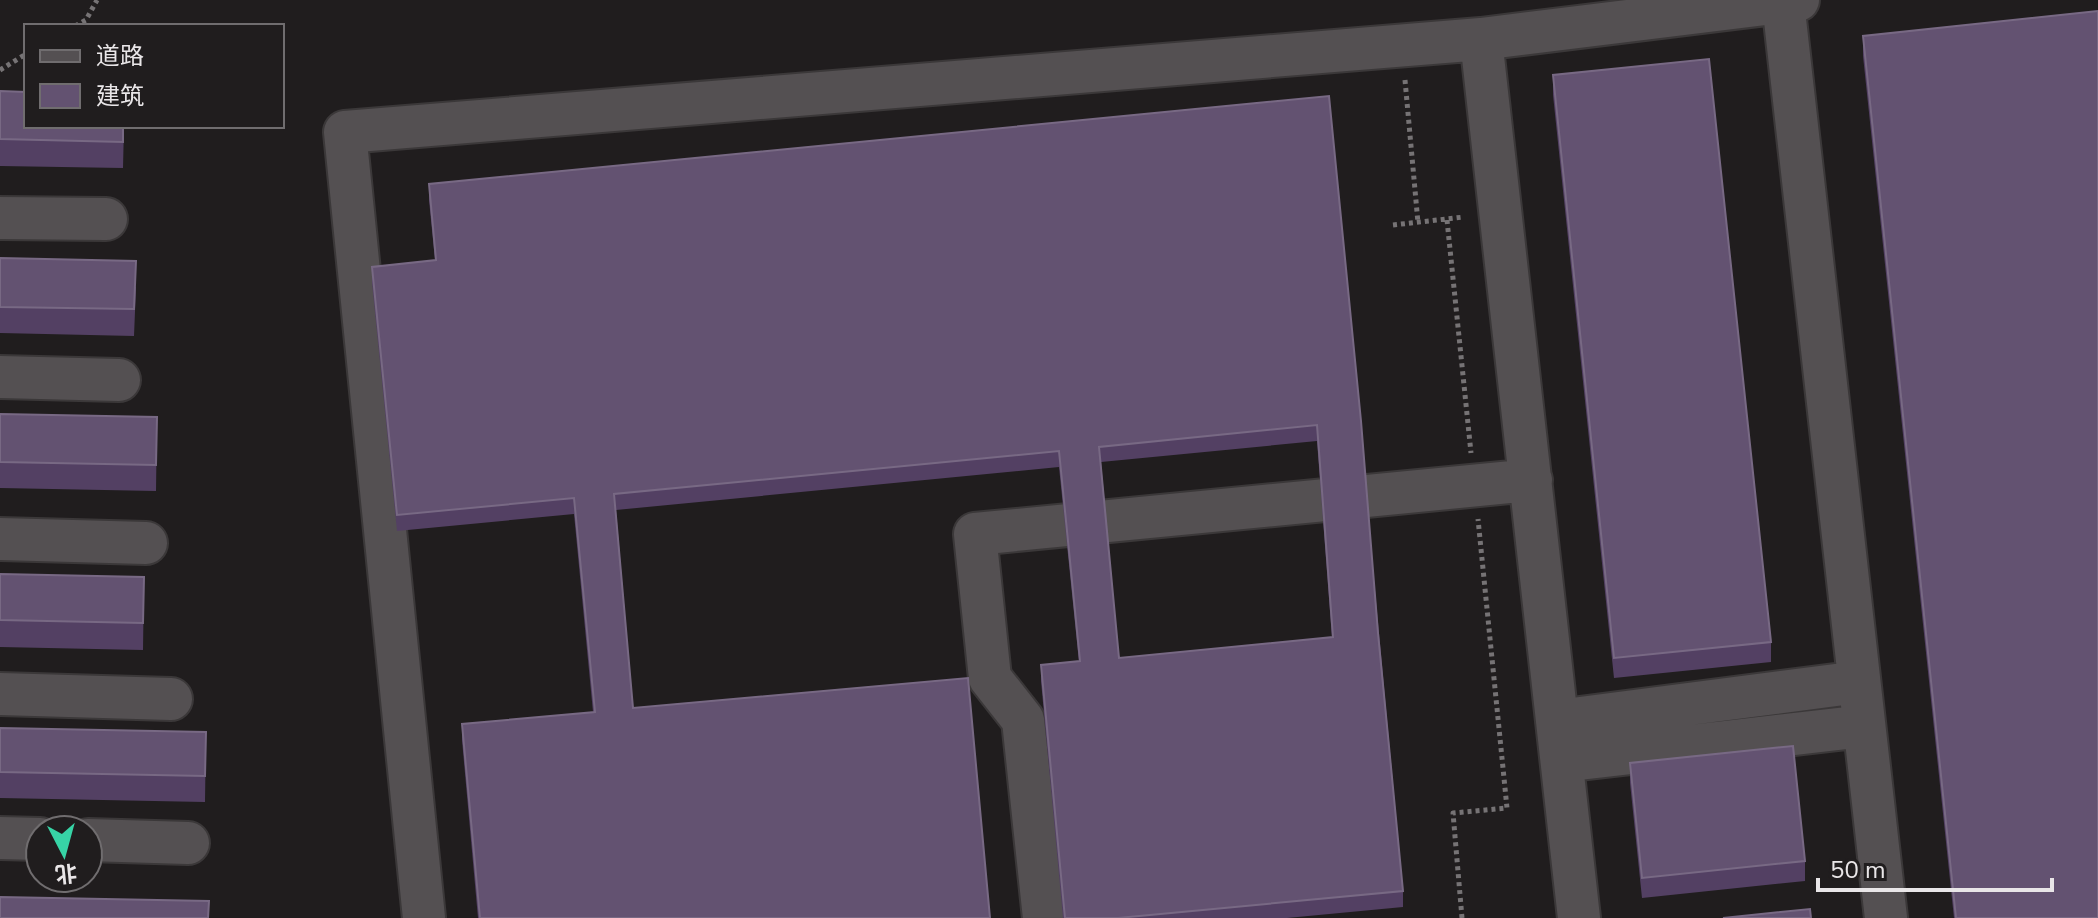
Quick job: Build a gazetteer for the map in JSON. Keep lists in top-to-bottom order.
{
  "legend": ["道路", "建筑"],
  "scale_bar": "50 m",
  "north": "bottom"
}
